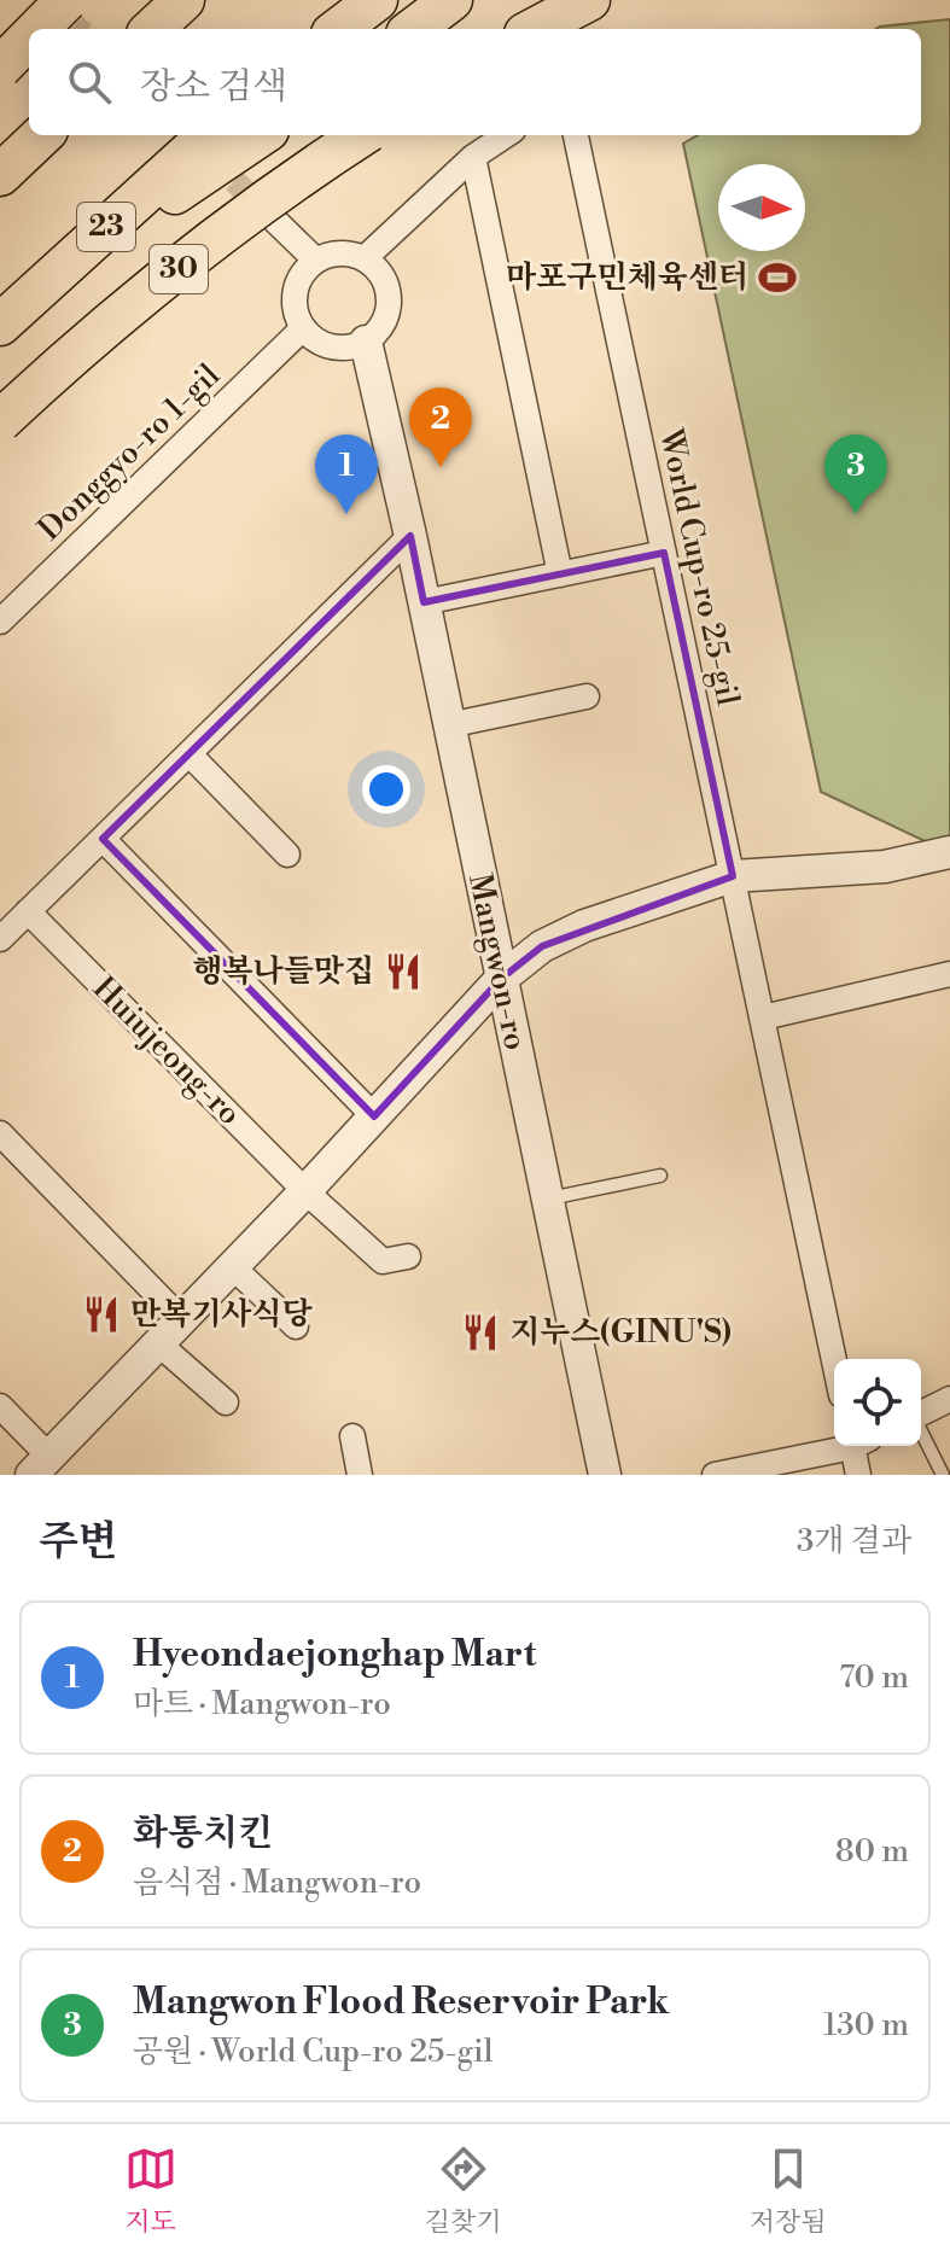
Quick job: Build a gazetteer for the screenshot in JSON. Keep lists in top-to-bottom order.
{
  "streets": {
    "highway": ["23", "30"],
    "street": [
      "Donggyo-ro 1-gil",
      "World Cup-ro 25-gil",
      "Mangwon-ro",
      "Huiujeong-ro"
    ]
  },
  "crossings": [
    ["Donggyo-ro 1-gil", "Mangwon-ro"]
  ],
  "places": {
    "sports": ["마포구민체육센터"],
    "restaurant": ["행복나들맛집", "만복기사식당", "지누스(GINU'S)"]
  },
  "north": "right",
  "page": {
    "search": "장소 검색",
    "pins": ["2", "1", "3"],
    "heading": ["주변", "3개 결과"],
    "list": [
      {
        "mark": "1",
        "name": "Hyeondaejonghap Mart",
        "note": "마트 · Mangwon-ro",
        "value": "70 m"
      },
      {
        "mark": "2",
        "name": "화통치킨",
        "note": "음식점 · Mangwon-ro",
        "value": "80 m"
      },
      {
        "mark": "3",
        "name": "Mangwon Flood Reservoir Park",
        "note": "공원 · World Cup-ro 25-gil",
        "value": "130 m"
      }
    ],
    "nav": ["지도", "길찾기", "저장됨"]
  }
}
